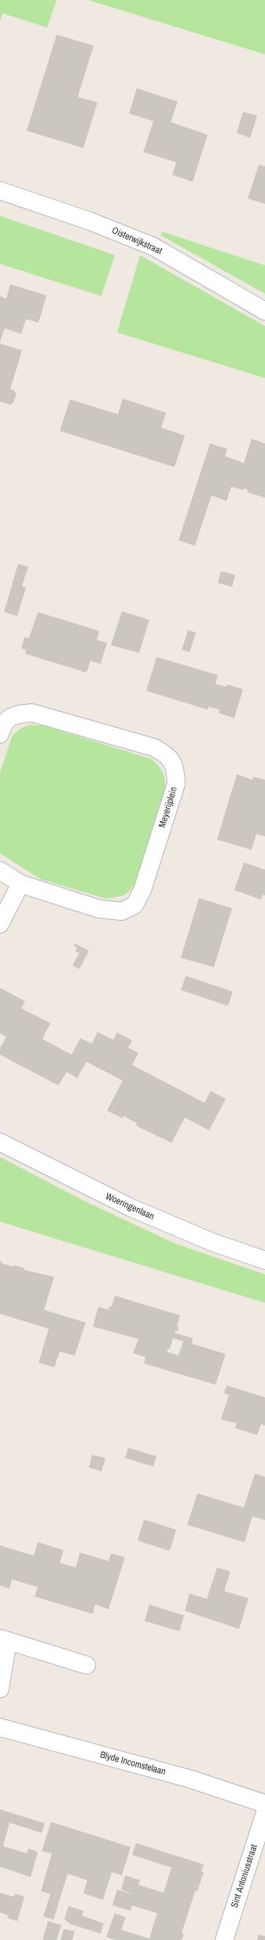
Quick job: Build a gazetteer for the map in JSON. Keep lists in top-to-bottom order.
{
  "streets": {
    "street": [
      "Oisterwijkstraat",
      "Meyerijplein",
      "Woeringenlaan",
      "Blyde Incomstelaan",
      "Sint Antoniusstraat"
    ]
  }
}
